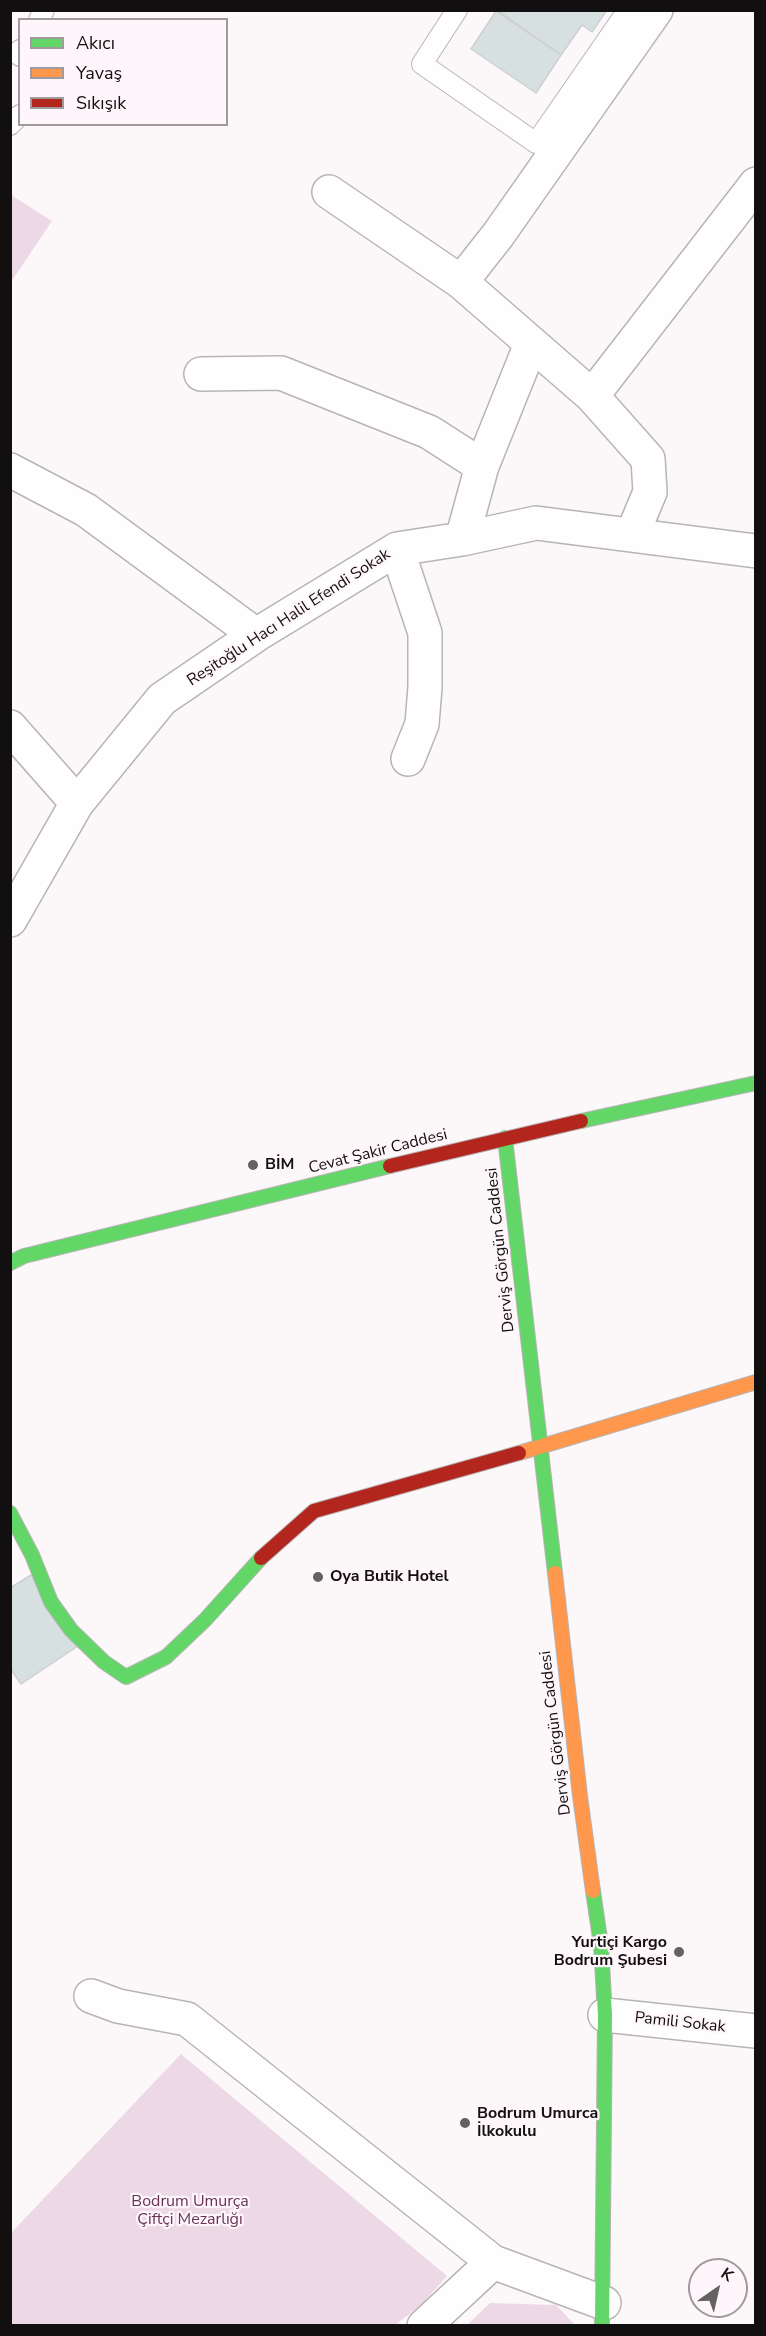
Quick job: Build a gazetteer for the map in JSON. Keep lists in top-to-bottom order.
{
  "streets": {
    "street": [
      "Reşitoğlu Hacı Halil Efendi Sokak",
      "Cevat Şakir Caddesi",
      "Derviş Görgün Caddesi",
      "Pamili Sokak"
    ]
  },
  "crossings": [
    ["Cevat Şakir Caddesi", "Derviş Görgün Caddesi"],
    ["Derviş Görgün Caddesi", "Pamili Sokak"]
  ],
  "parks": ["Bodrum Umurça Çiftçi Mezarlığı"],
  "places": [
    "BİM",
    "Oya Butik Hotel",
    "Yurtiçi Kargo Bodrum Şubesi",
    "Bodrum Umurca İlkokulu"
  ],
  "legend": ["Akıcı", "Yavaş", "Sıkışık"],
  "north": "top right"
}
